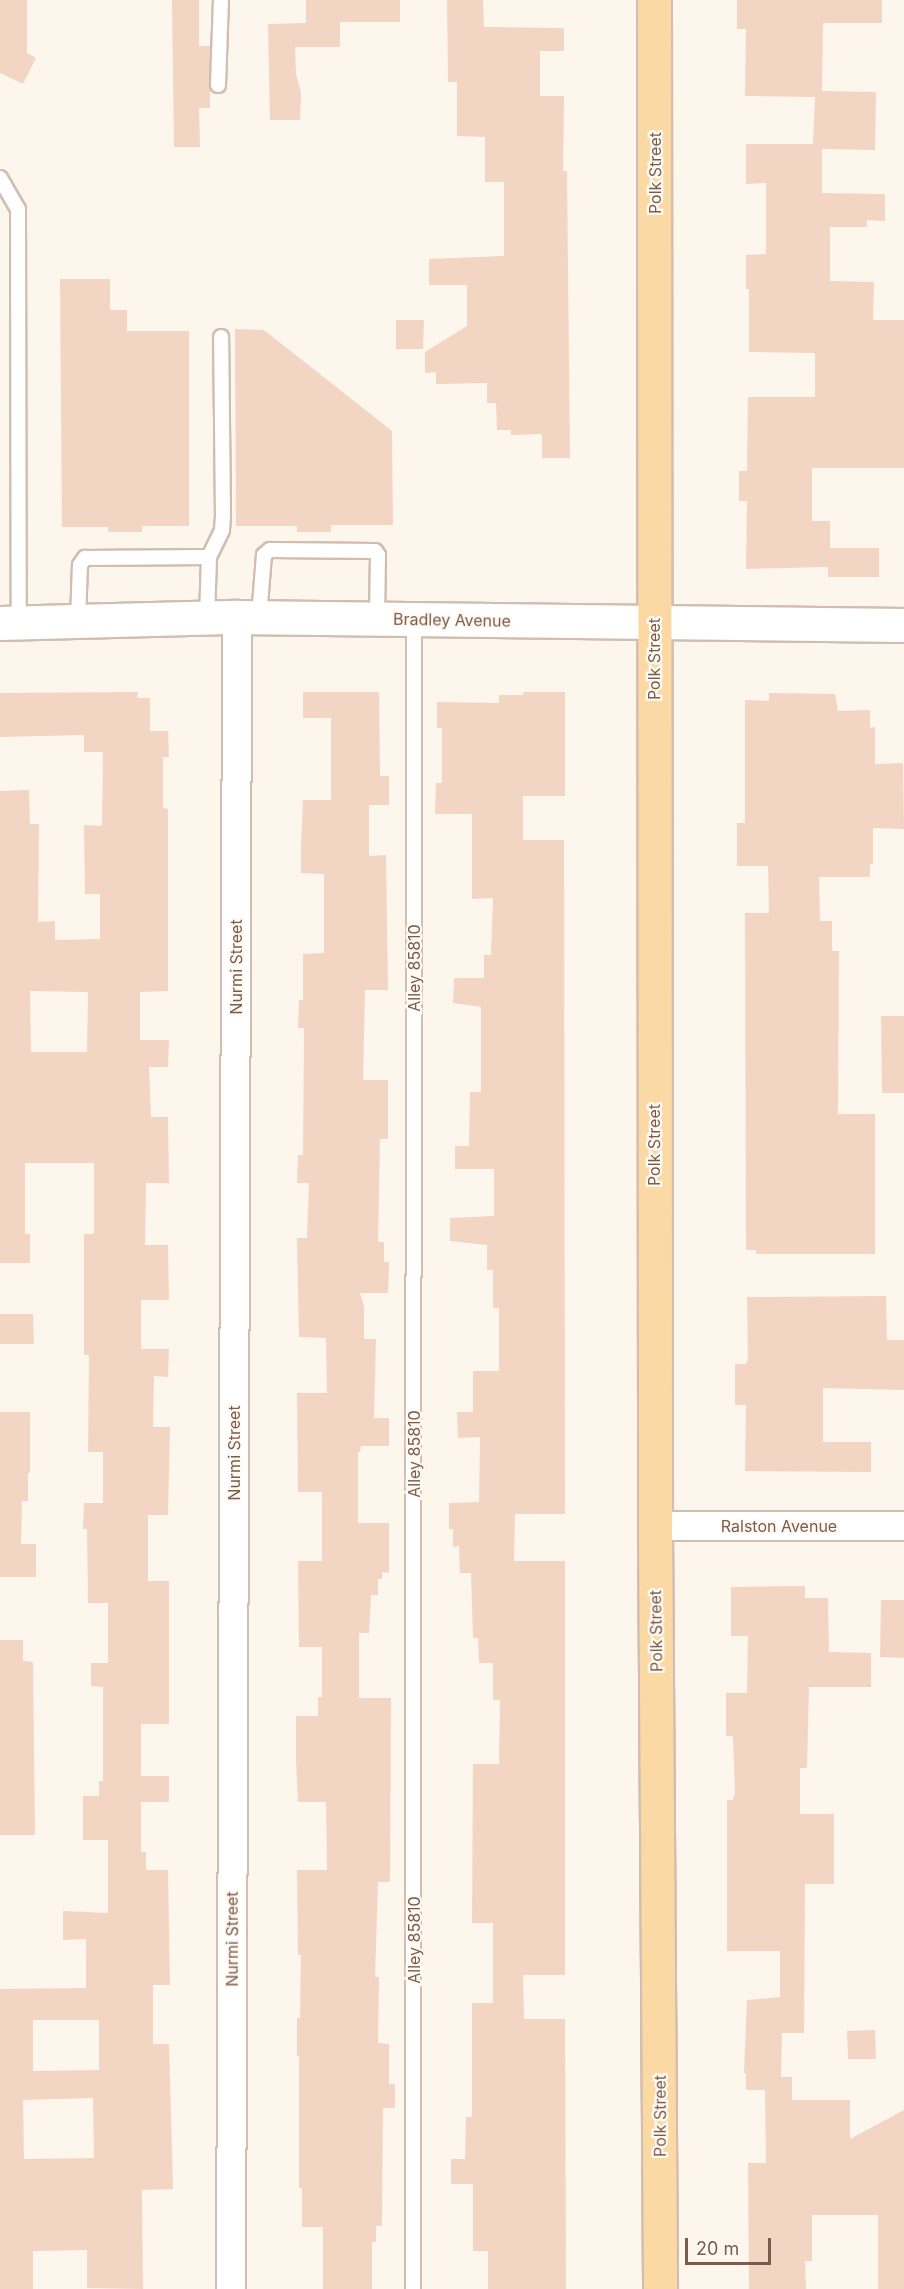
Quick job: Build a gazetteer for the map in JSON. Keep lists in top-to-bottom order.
{
  "streets": {
    "main road": ["Polk Street"],
    "street": ["Bradley Avenue", "Nurmi Street", "Ralston Avenue"],
    "lane": ["Alley 85810"]
  },
  "crossings": [
    ["Polk Street", "Bradley Avenue"],
    ["Polk Street", "Ralston Avenue"],
    ["Bradley Avenue", "Nurmi Street"],
    ["Bradley Avenue", "Alley 85810"]
  ],
  "scale_bar": "20 m"
}
